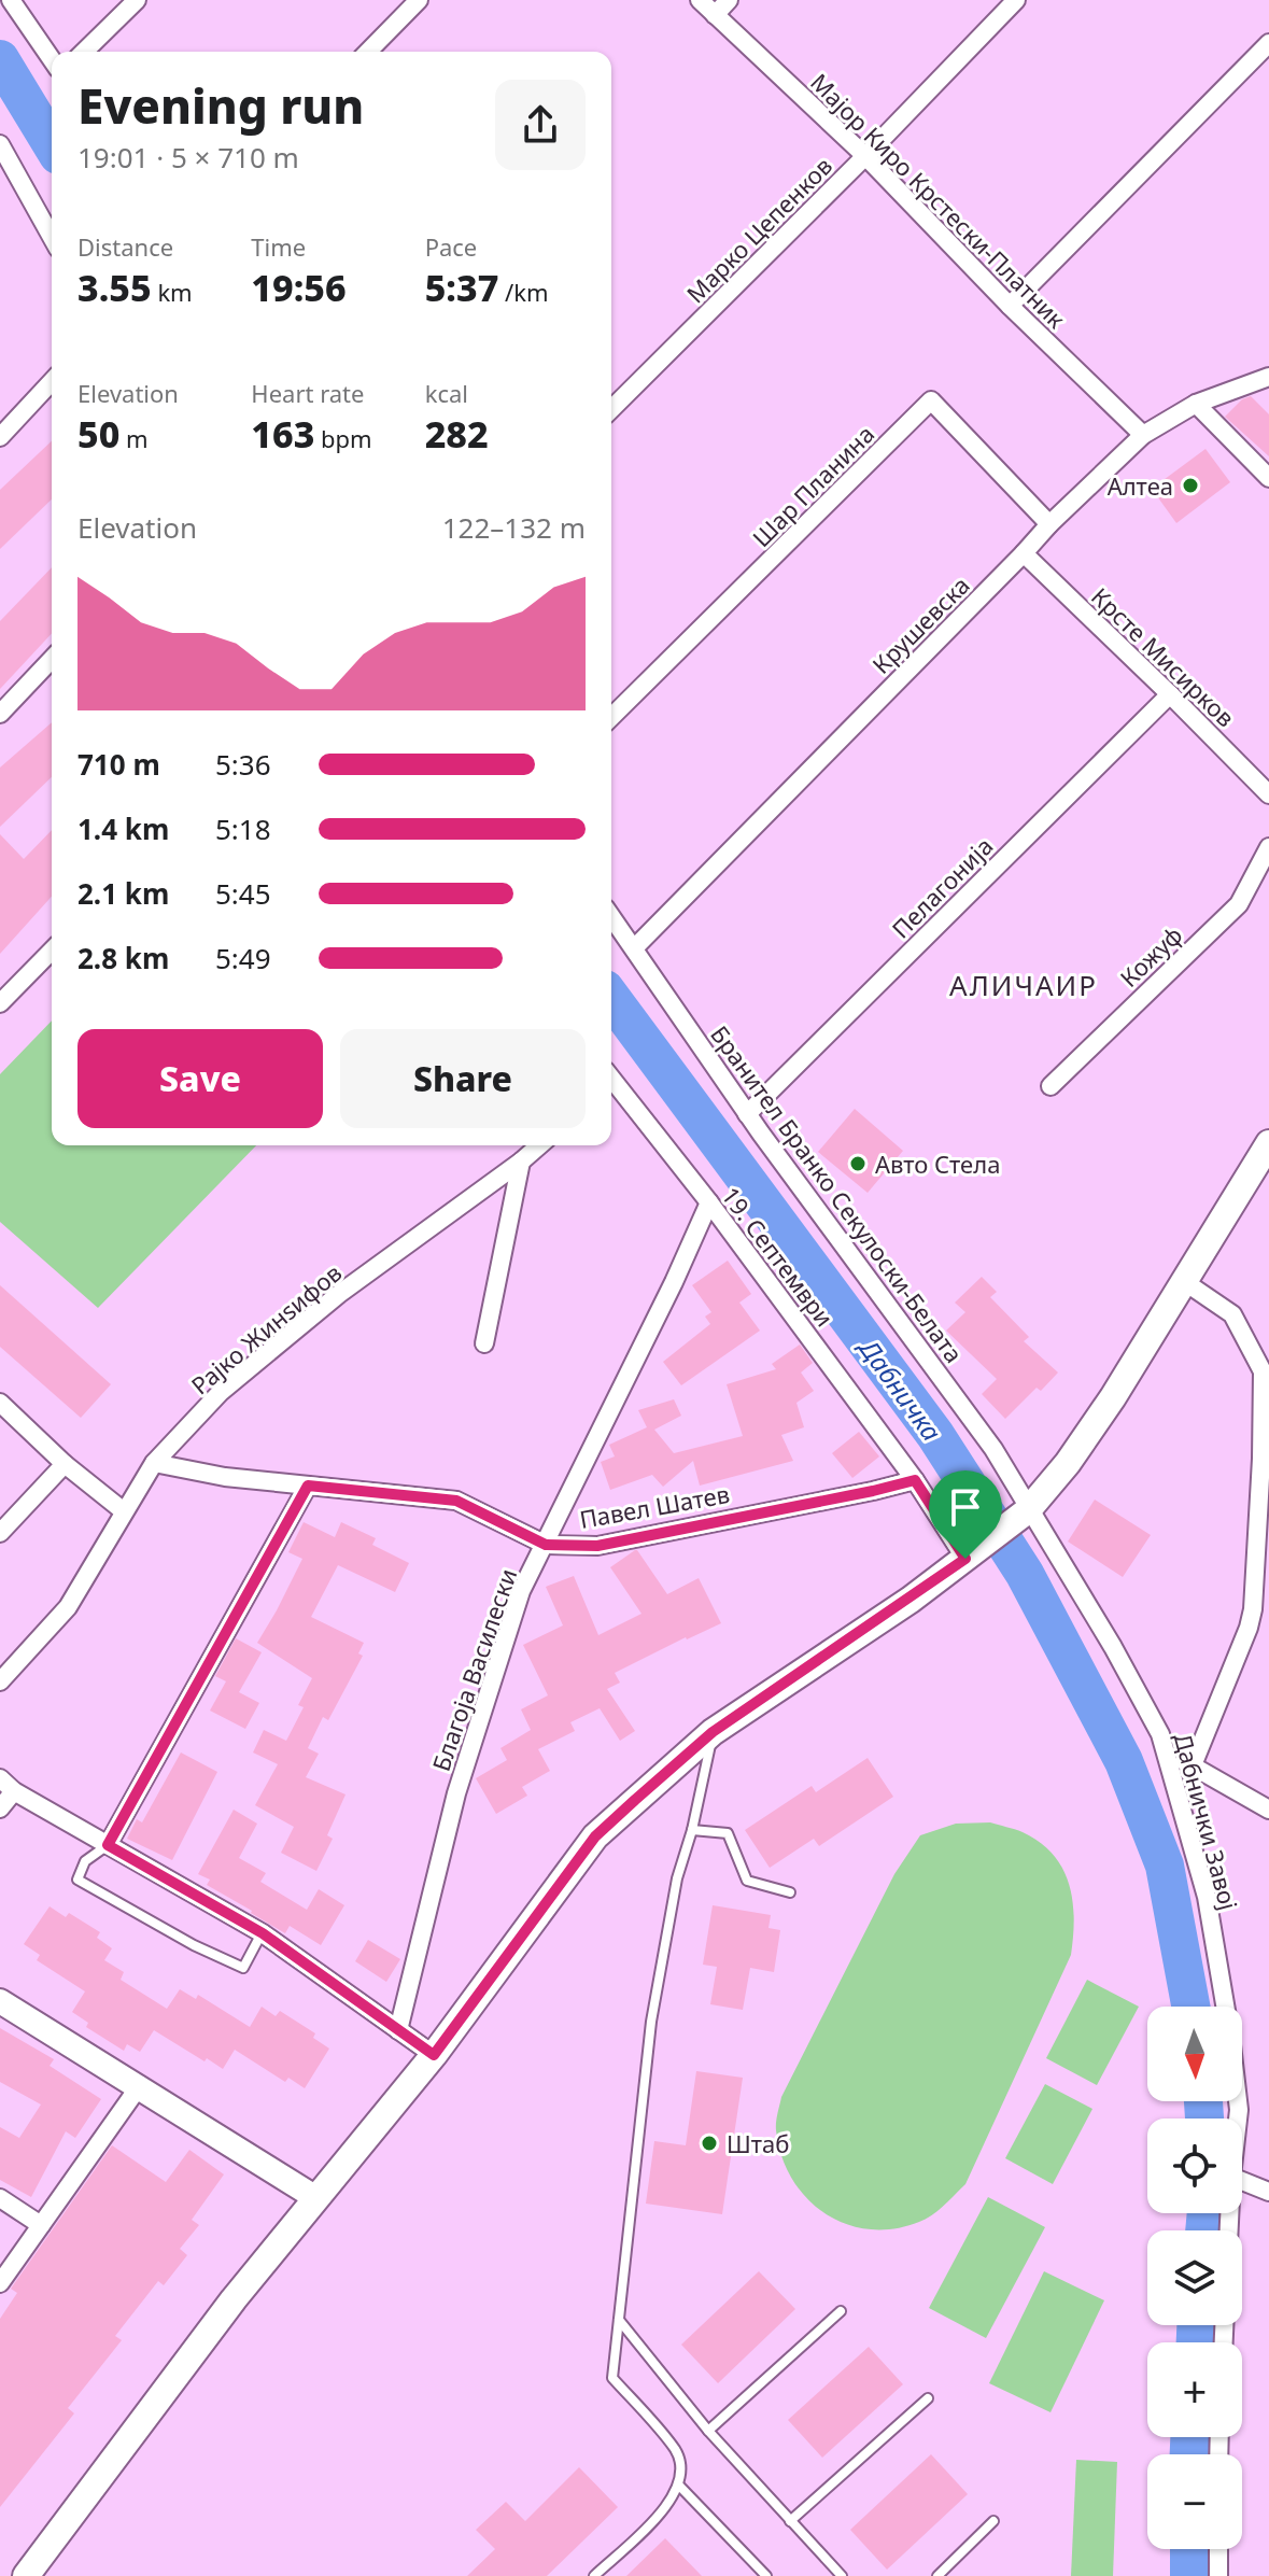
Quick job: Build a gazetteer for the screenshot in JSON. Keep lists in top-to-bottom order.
{
  "streets": {
    "street": [
      "Мајор Киро Крстески-Платник",
      "Марко Цепенков",
      "Шар Планина",
      "Крушевска",
      "Крсте Мисирков",
      "Пелагонија",
      "Кожуф",
      "Бранител Бранко Секулоски-Белата",
      "19. Септември",
      "Рајко Жинѕифов",
      "Павел Шатев",
      "Благоја Василески",
      "Дабнички Завој"
    ]
  },
  "crossings": [
    ["Мајор Киро Крстески-Платник", "Марко Цепенков"],
    ["Мајор Киро Крстески-Платник", "Крушевска"],
    ["Шар Планина", "Крушевска"],
    ["Крушевска", "Крсте Мисирков"],
    ["Крушевска", "Бранител Бранко Секулоски-Белата"],
    ["Крсте Мисирков", "Пелагонија"],
    ["Пелагонија", "Бранител Бранко Секулоски-Белата"],
    ["Бранител Бранко Секулоски-Белата", "Дабнички Завој"],
    ["19. Септември", "Павел Шатев"],
    ["19. Септември", "Благоја Василески"],
    ["Рајко Жинѕифов", "Павел Шатев"],
    ["Павел Шатев", "Благоја Василески"]
  ],
  "districts": ["АЛИЧАИР"],
  "water": ["Дабничка"],
  "places": ["Алтеа", "Авто Стела", "Штаб"],
  "north": "bottom",
  "page": {
    "heading": ["Evening run", "19:01 · 5 × 710 m"],
    "stats": [
      ["Distance", "3.55 km"],
      ["Time", "19:56"],
      ["Pace", "5:37 /km"],
      ["Elevation", "50 m"],
      ["Heart rate", "163 bpm"],
      ["kcal", "282"]
    ],
    "chart": ["Elevation", "122–132 m"],
    "list": [
      {
        "name": "710 m",
        "note": "5:36"
      },
      {
        "name": "1.4 km",
        "note": "5:18"
      },
      {
        "name": "2.1 km",
        "note": "5:45"
      },
      {
        "name": "2.8 km",
        "note": "5:49"
      }
    ],
    "buttons": ["Save", "Share"],
    "map_buttons": ["+", "−"]
  }
}
